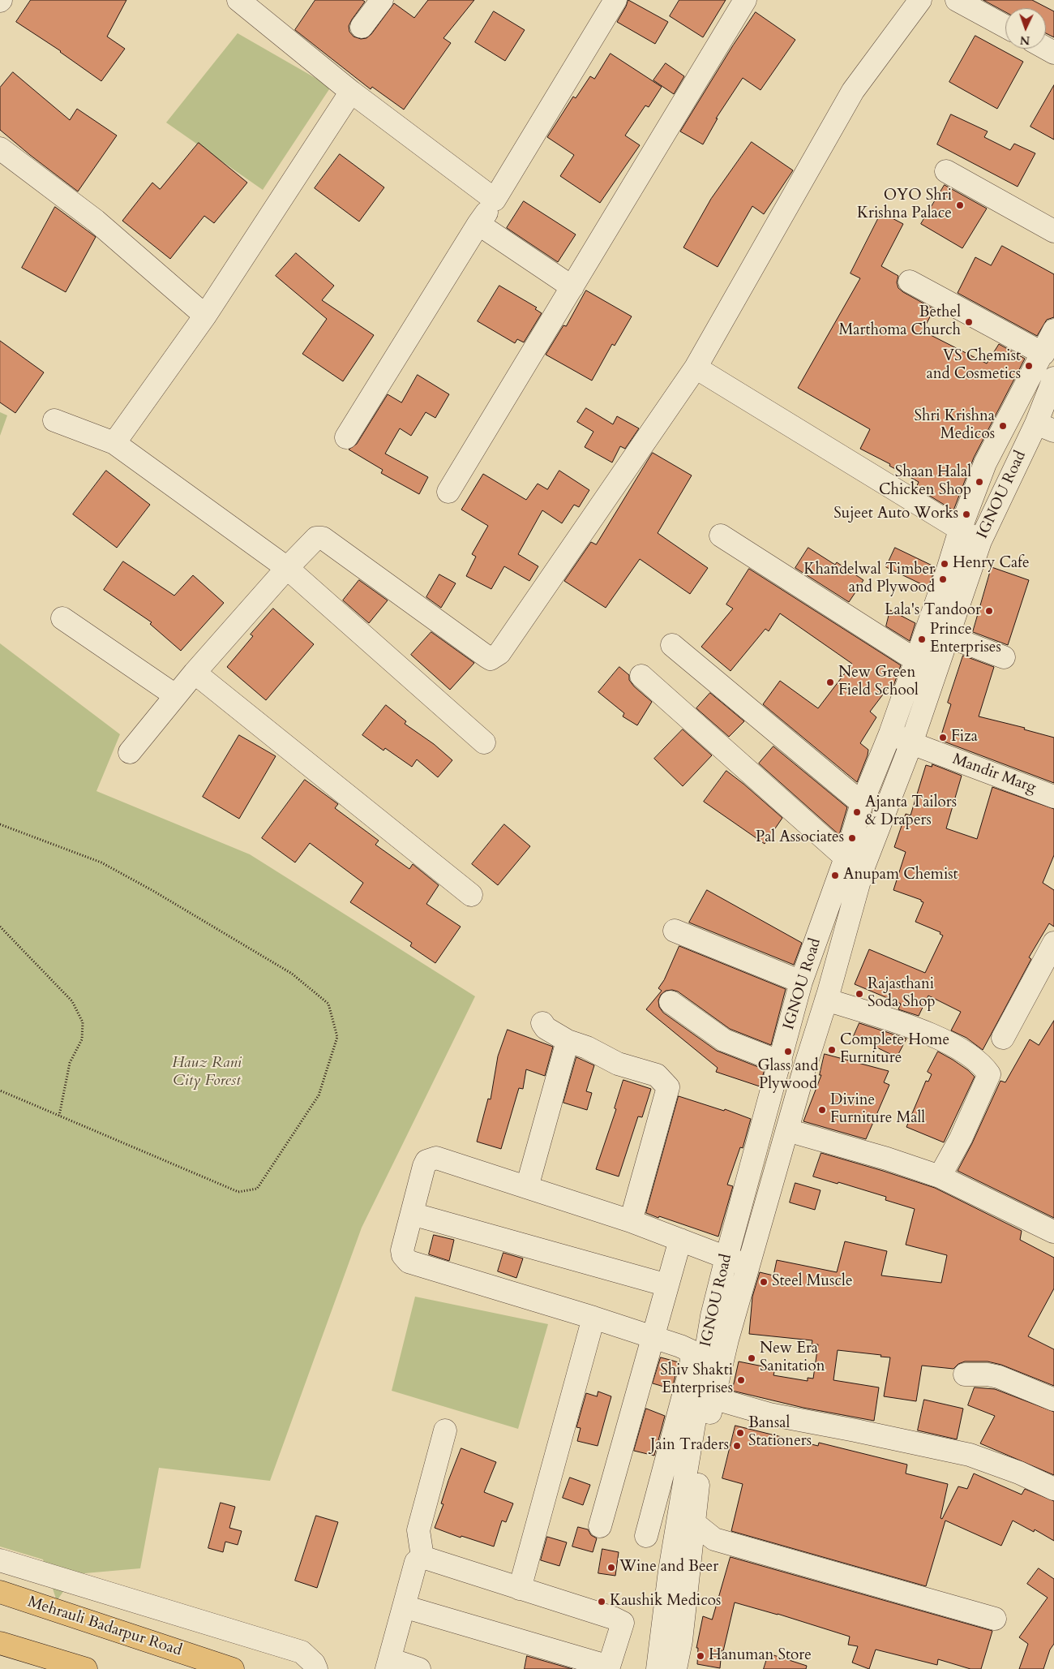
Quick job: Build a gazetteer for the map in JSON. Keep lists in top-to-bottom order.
{
  "streets": {
    "main road": ["Mehrauli Badarpur Road"],
    "street": ["IGNOU Road", "Mandir Marg"]
  },
  "crossings": [
    ["IGNOU Road", "Mandir Marg"]
  ],
  "parks": ["Hauz Rani City Forest"],
  "places": [
    "OYO Shri Krishna Palace",
    "Bethel Marthoma Church",
    "VS Chemist and Cosmetics",
    "Shri Krishna Medicos",
    "Shaan Halal Chicken Shop",
    "Sujeet Auto Works",
    "Henry Cafe",
    "Khandelwal Timber and Plywood",
    "Lala's Tandoor",
    "Prince Enterprises",
    "New Green Field School",
    "Fiza",
    "Ajanta Tailors & Drapers",
    "Pal Associates",
    "Anupam Chemist",
    "Rajasthani Soda Shop",
    "Complete Home Furniture",
    "Glass and Plywood",
    "Divine Furniture Mall",
    "Steel Muscle",
    "New Era Sanitation",
    "Shiv Shakti Enterprises",
    "Bansal Stationers",
    "Jain Traders",
    "Wine and Beer",
    "Kaushik Medicos",
    "Hanuman Store"
  ],
  "north": "bottom"
}
